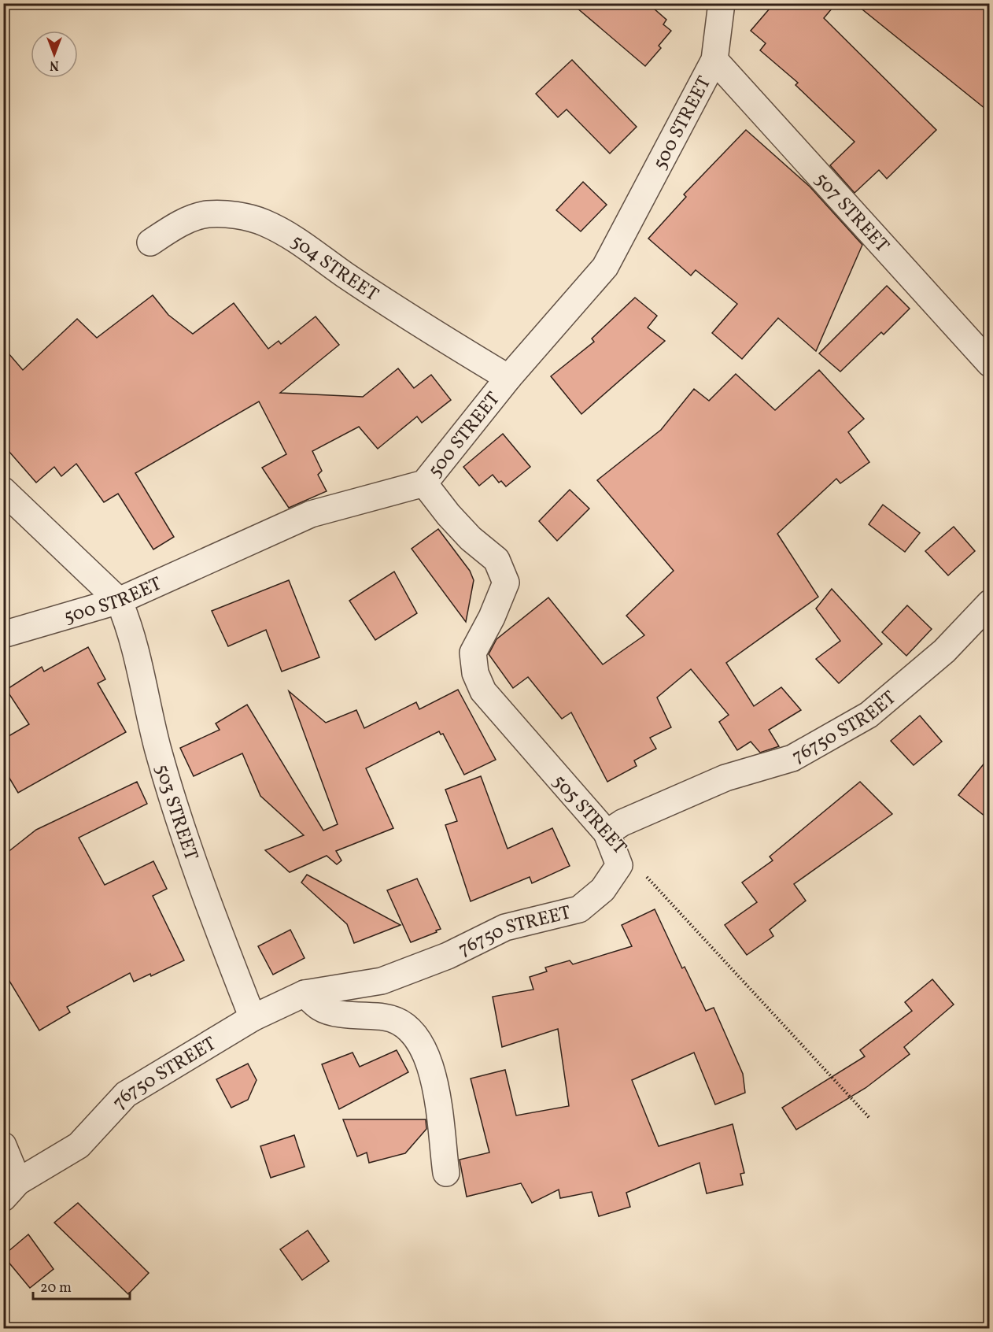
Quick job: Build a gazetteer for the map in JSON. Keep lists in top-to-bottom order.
{
  "streets": {
    "street": [
      "500 STREET",
      "507 STREET",
      "504 STREET",
      "76750 STREET",
      "503 STREET",
      "505 STREET"
    ]
  },
  "crossings": [
    ["500 STREET", "507 STREET"],
    ["500 STREET", "504 STREET"],
    ["500 STREET", "503 STREET"],
    ["500 STREET", "505 STREET"],
    ["76750 STREET", "503 STREET"],
    ["76750 STREET", "505 STREET"]
  ],
  "scale_bar": "20 m",
  "north": "bottom"
}
